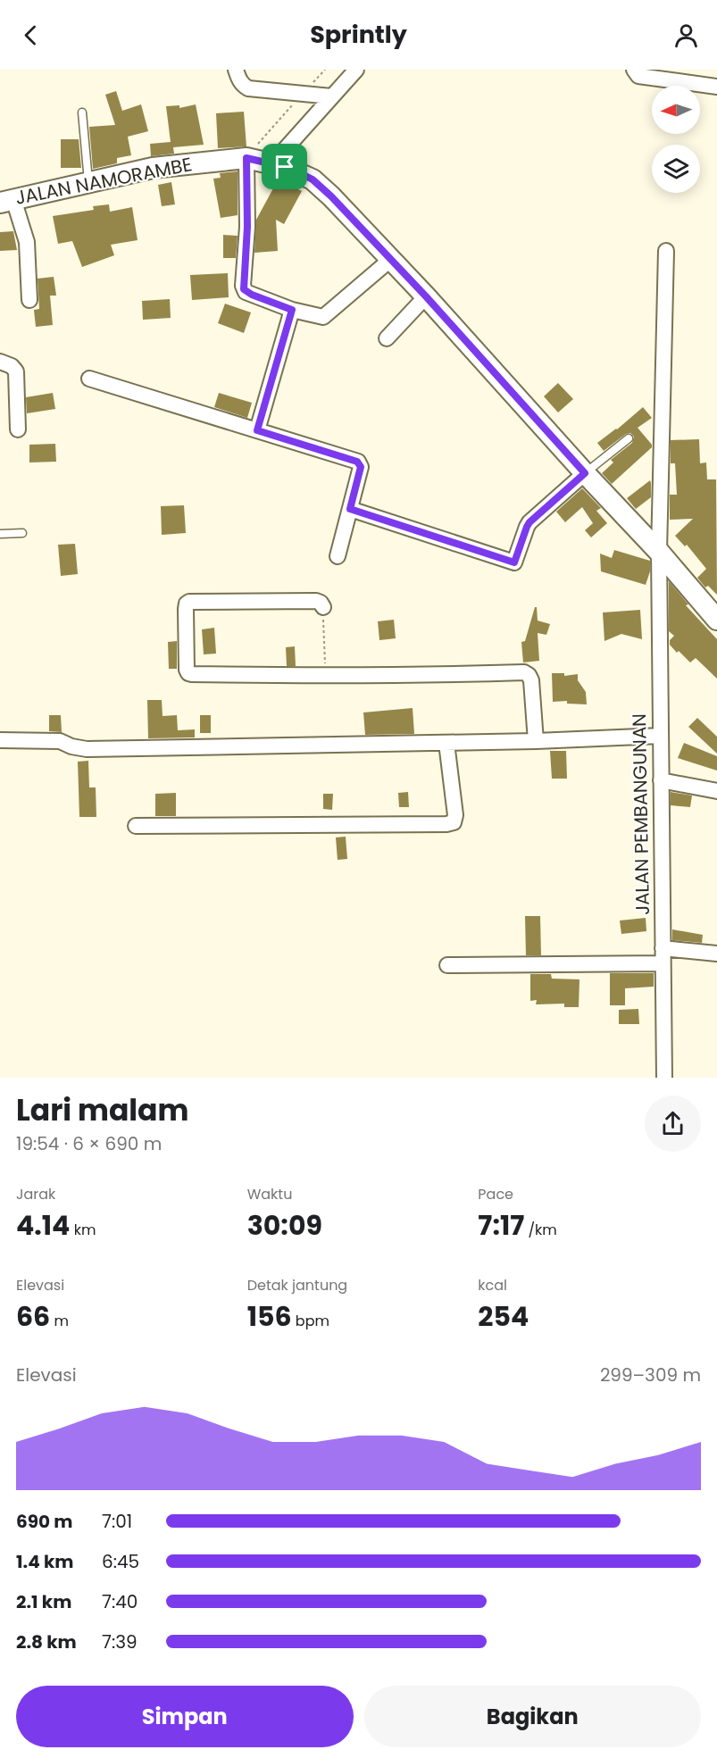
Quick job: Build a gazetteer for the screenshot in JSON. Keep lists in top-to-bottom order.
{
  "streets": {
    "main road": ["JALAN NAMORAMBE"],
    "street": ["JALAN PEMBANGUNAN"]
  },
  "crossings": [
    ["JALAN NAMORAMBE", "JALAN PEMBANGUNAN"]
  ],
  "north": "left",
  "page": {
    "header": "Sprintly",
    "heading": ["Lari malam", "19:54 · 6 × 690 m"],
    "stats": [
      ["Jarak", "4.14 km"],
      ["Waktu", "30:09"],
      ["Pace", "7:17 /km"],
      ["Elevasi", "66 m"],
      ["Detak jantung", "156 bpm"],
      ["kcal", "254"]
    ],
    "chart": ["Elevasi", "299–309 m"],
    "list": [
      {
        "name": "690 m",
        "note": "7:01"
      },
      {
        "name": "1.4 km",
        "note": "6:45"
      },
      {
        "name": "2.1 km",
        "note": "7:40"
      },
      {
        "name": "2.8 km",
        "note": "7:39"
      }
    ],
    "buttons": ["Simpan", "Bagikan"]
  }
}
